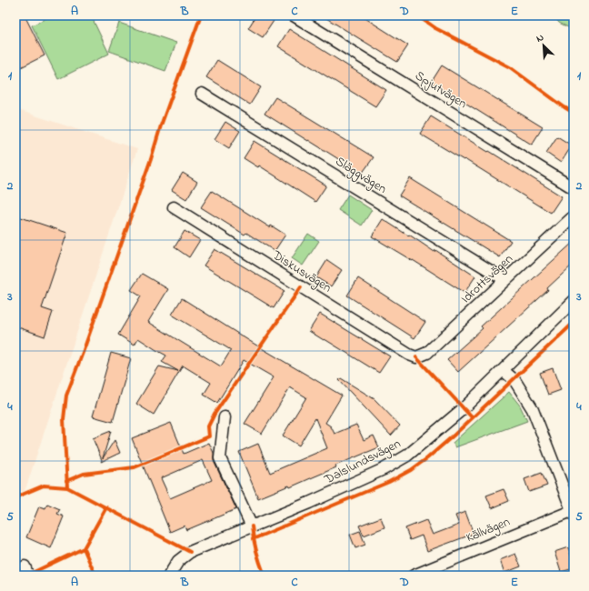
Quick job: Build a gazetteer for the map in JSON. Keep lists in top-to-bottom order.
{
  "streets": {
    "street": [
      "Spjutvägen",
      "Släggvägen",
      "Diskusvägen",
      "Idrottsvägen",
      "Dalslundsvägen",
      "Källvägen"
    ]
  },
  "crossings": [
    ["Släggvägen", "Idrottsvägen"],
    ["Diskusvägen", "Idrottsvägen"]
  ],
  "north": "top left",
  "grid": {
    "columns": [
      "A",
      "B",
      "C",
      "D",
      "E"
    ],
    "rows": [
      "1",
      "2",
      "3",
      "4",
      "5"
    ]
  }
}
